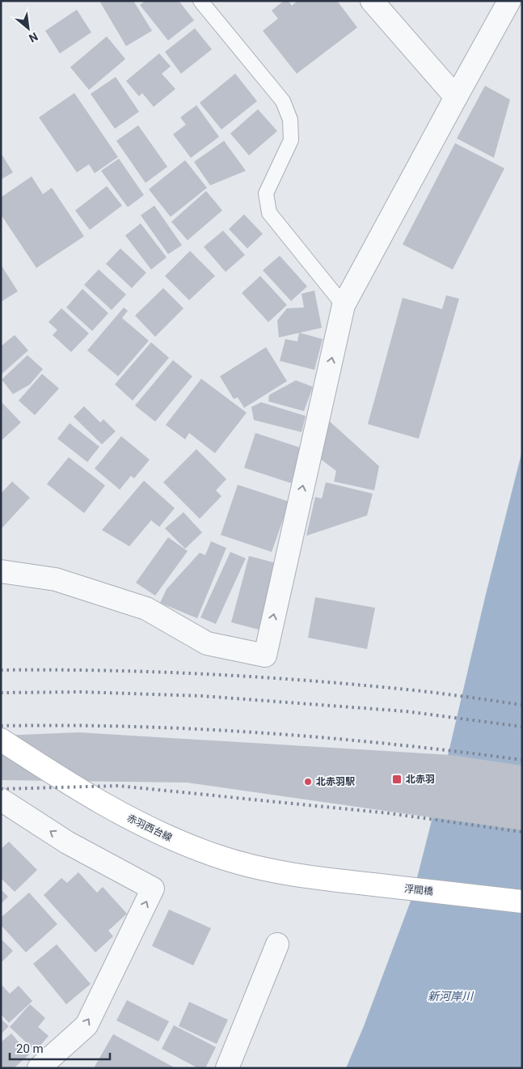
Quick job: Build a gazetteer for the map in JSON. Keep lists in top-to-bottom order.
{
  "streets": {
    "main road": ["赤羽西台線", "浮間橋"]
  },
  "crossings": [
    ["赤羽西台線", "浮間橋"]
  ],
  "water": ["新河岸川"],
  "places": {
    "transit": ["北赤羽"],
    "other": ["北赤羽駅"]
  },
  "scale_bar": "20 m",
  "north": "bottom right"
}
